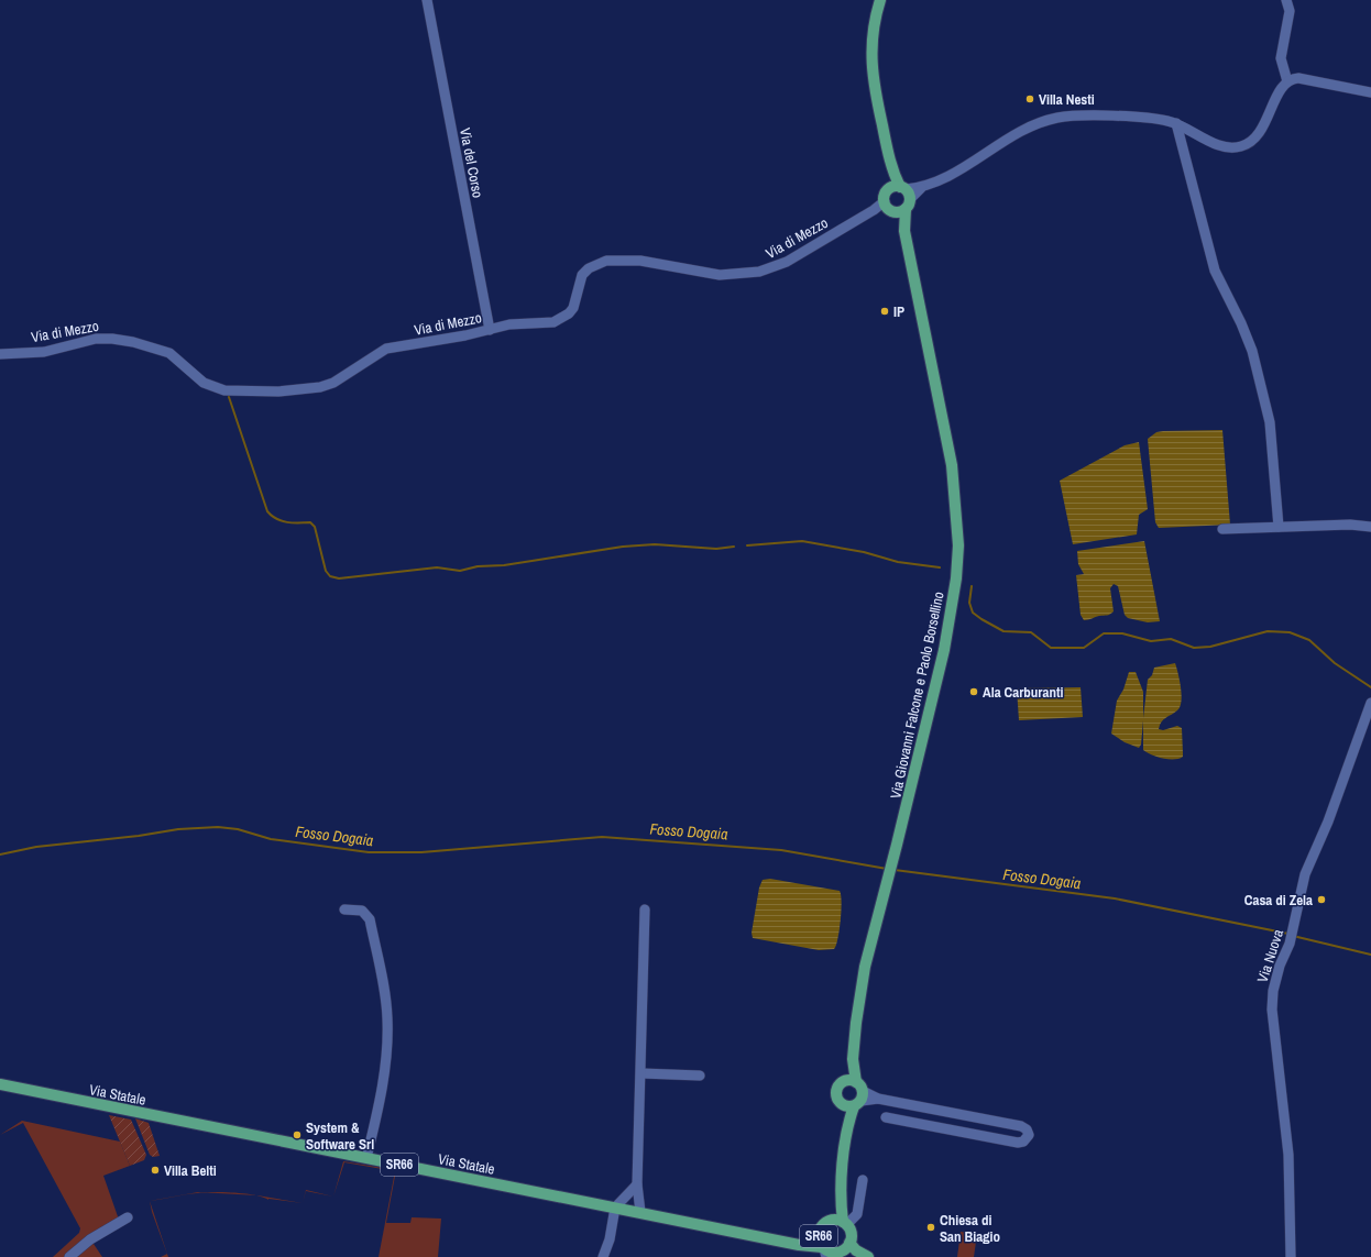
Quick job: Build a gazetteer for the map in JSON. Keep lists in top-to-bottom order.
{
  "streets": {
    "main road": ["Via Giovanni Falcone e Paolo Borsellino", "Via Statale", "SR66"],
    "street": ["Via del Corso", "Via di Mezzo", "Via Nuova"]
  },
  "crossings": [
    ["Via del Corso", "Via di Mezzo"],
    ["Via di Mezzo", "Via Giovanni Falcone e Paolo Borsellino"],
    ["Via Giovanni Falcone e Paolo Borsellino", "Via Statale"],
    ["Via Giovanni Falcone e Paolo Borsellino", "SR66"],
    ["Via Statale", "SR66"]
  ],
  "water": ["Fosso Dogaia"],
  "places": [
    "Villa Nesti",
    "IP",
    "Ala Carburanti",
    "Casa di Zela",
    "System & Software Srl",
    "Villa Belti",
    "Chiesa di San Biagio"
  ]
}
